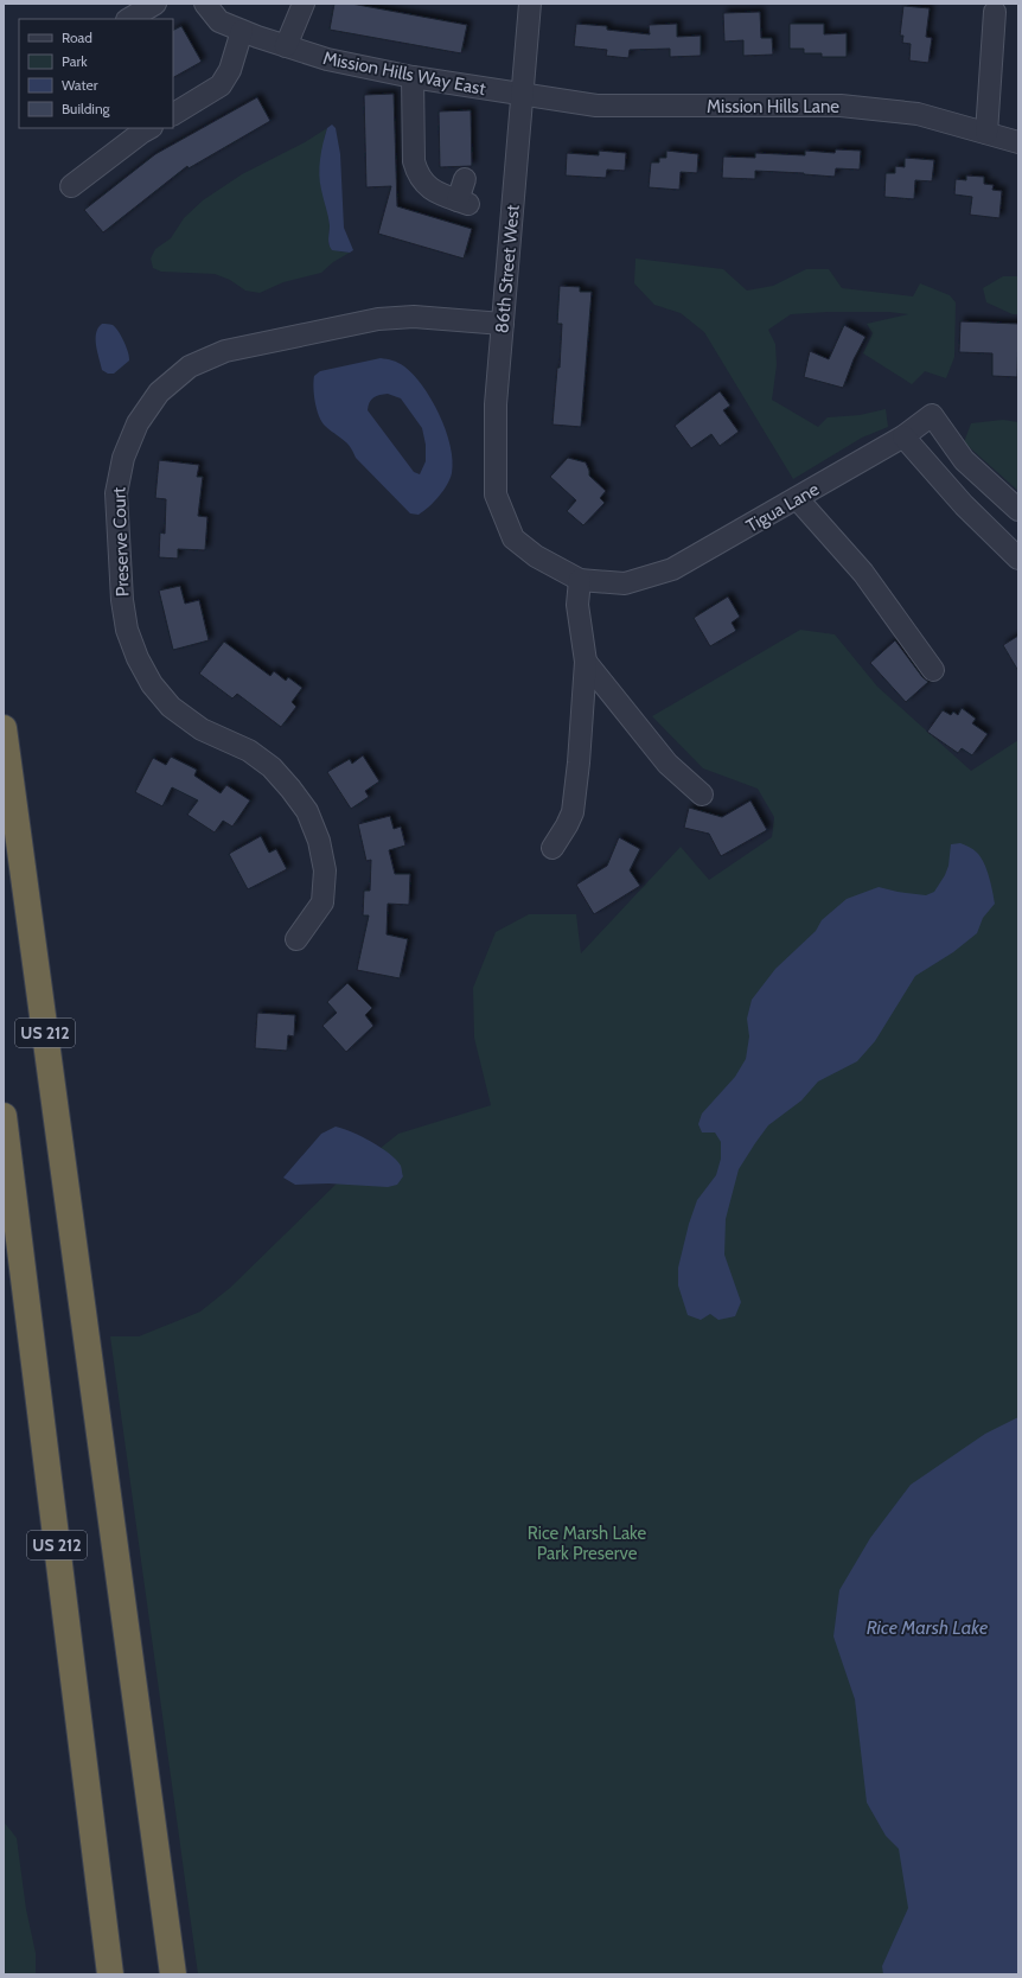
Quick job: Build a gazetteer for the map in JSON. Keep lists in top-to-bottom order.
{
  "streets": {
    "highway": ["US 212"],
    "street": [
      "Mission Hills Way East",
      "Mission Hills Lane",
      "86th Street West",
      "Tigua Lane",
      "Preserve Court"
    ]
  },
  "crossings": [
    ["Mission Hills Way East", "Mission Hills Lane"],
    ["Mission Hills Way East", "86th Street West"],
    ["Mission Hills Lane", "86th Street West"],
    ["86th Street West", "Tigua Lane"],
    ["86th Street West", "Preserve Court"]
  ],
  "water": ["Rice Marsh Lake"],
  "parks": ["Rice Marsh Lake Park Preserve"],
  "legend": [
    "Road",
    "Park",
    "Water",
    "Building"
  ]
}
